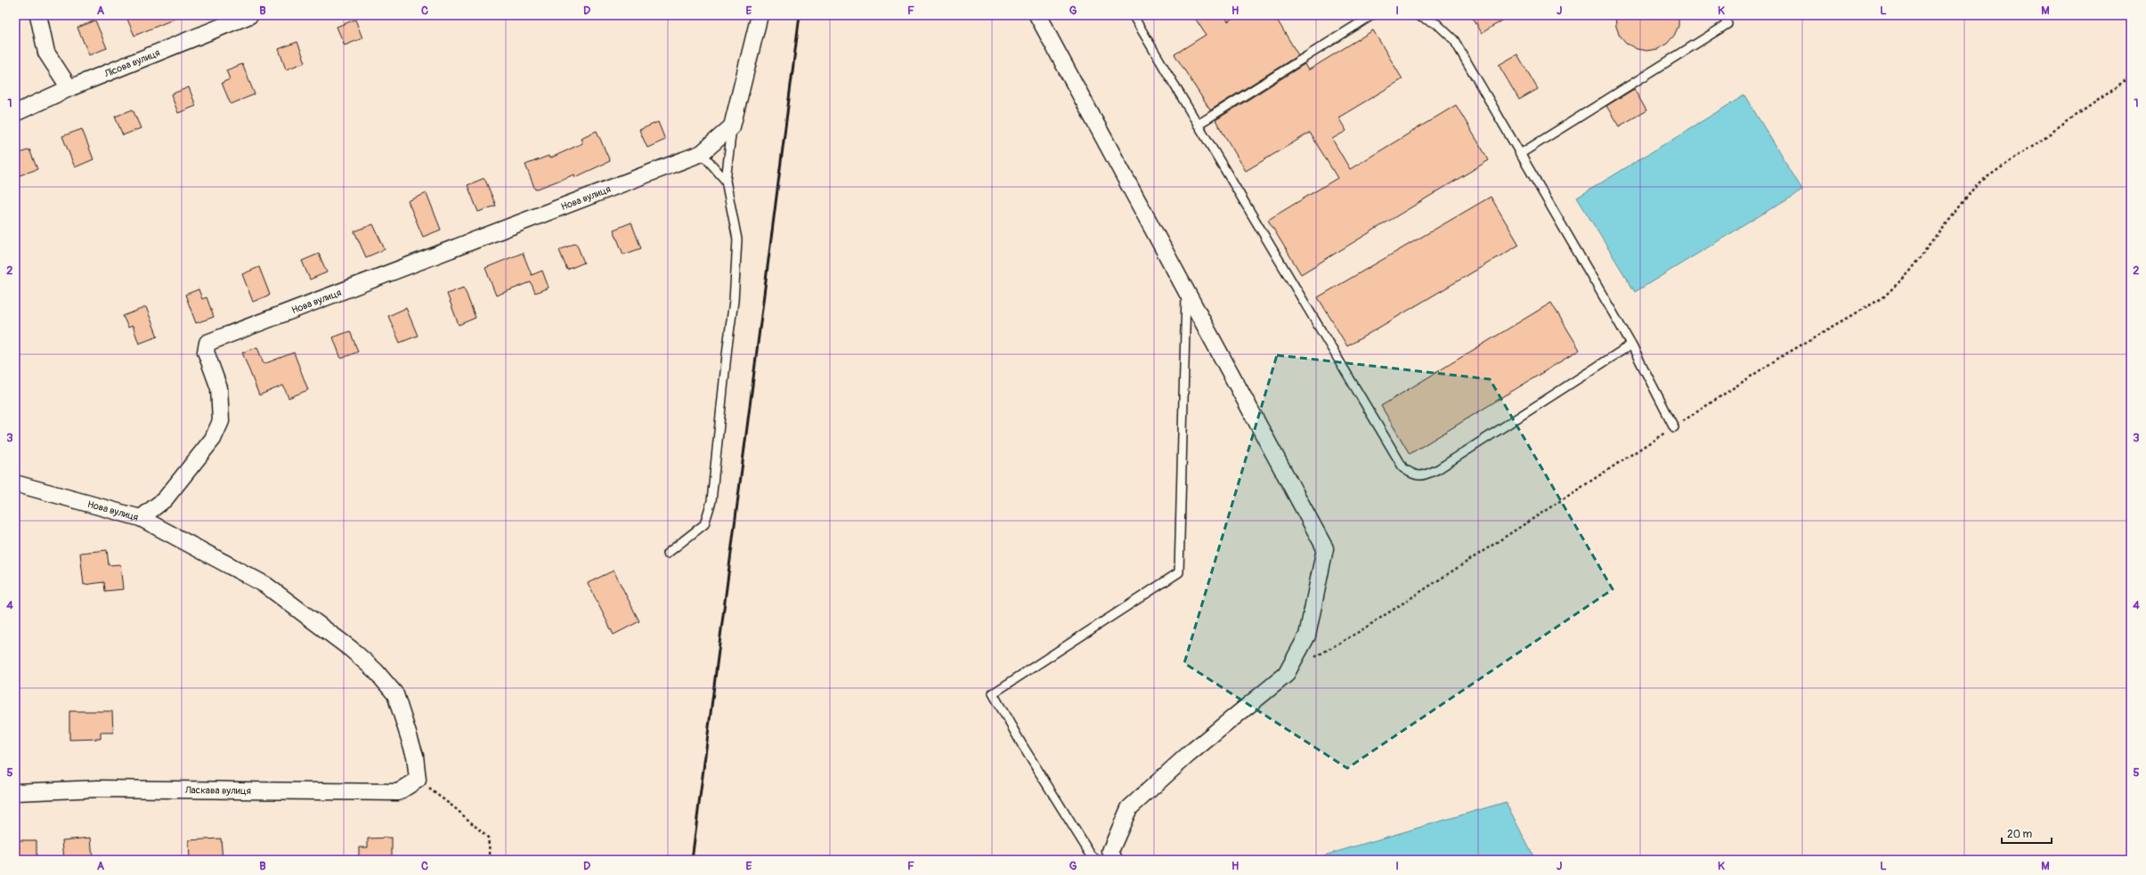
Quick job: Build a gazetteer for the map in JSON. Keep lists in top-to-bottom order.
{
  "streets": {
    "street": ["Лісова вулиця", "Нова вулиця", "Ласкава вулиця"]
  },
  "scale_bar": "20 m",
  "grid": {
    "columns": [
      "A",
      "B",
      "C",
      "D",
      "E",
      "F",
      "G",
      "H",
      "I",
      "J",
      "K",
      "L",
      "M"
    ],
    "rows": [
      "1",
      "2",
      "3",
      "4",
      "5"
    ]
  }
}
